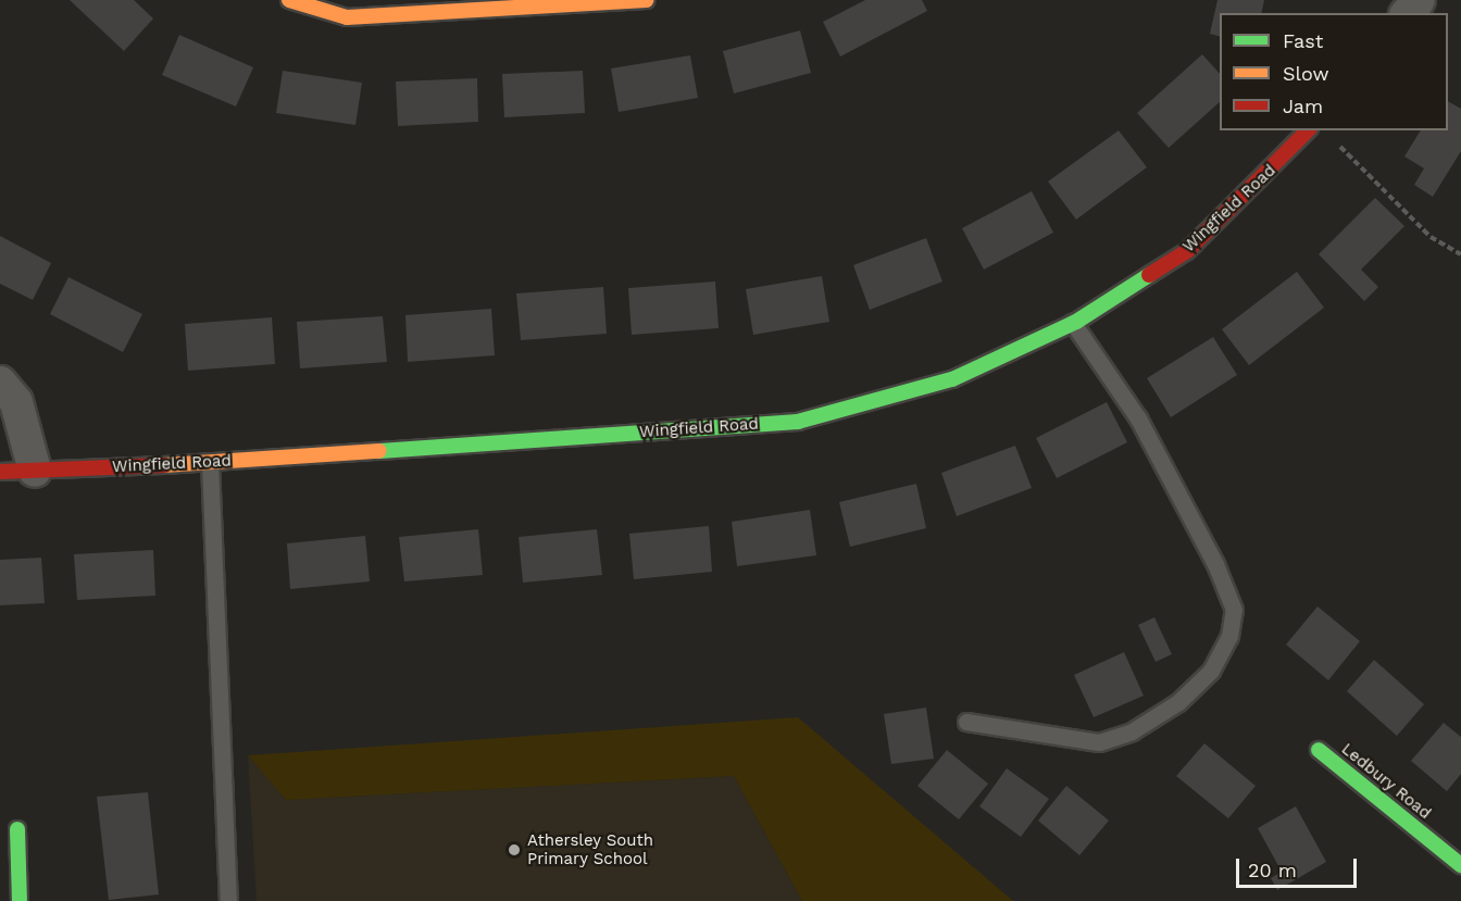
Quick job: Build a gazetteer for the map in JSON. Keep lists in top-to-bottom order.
{
  "streets": {
    "street": ["Wingfield Road", "Ledbury Road"]
  },
  "places": ["Athersley South Primary School"],
  "legend": ["Fast", "Slow", "Jam"],
  "scale_bar": "20 m"
}
